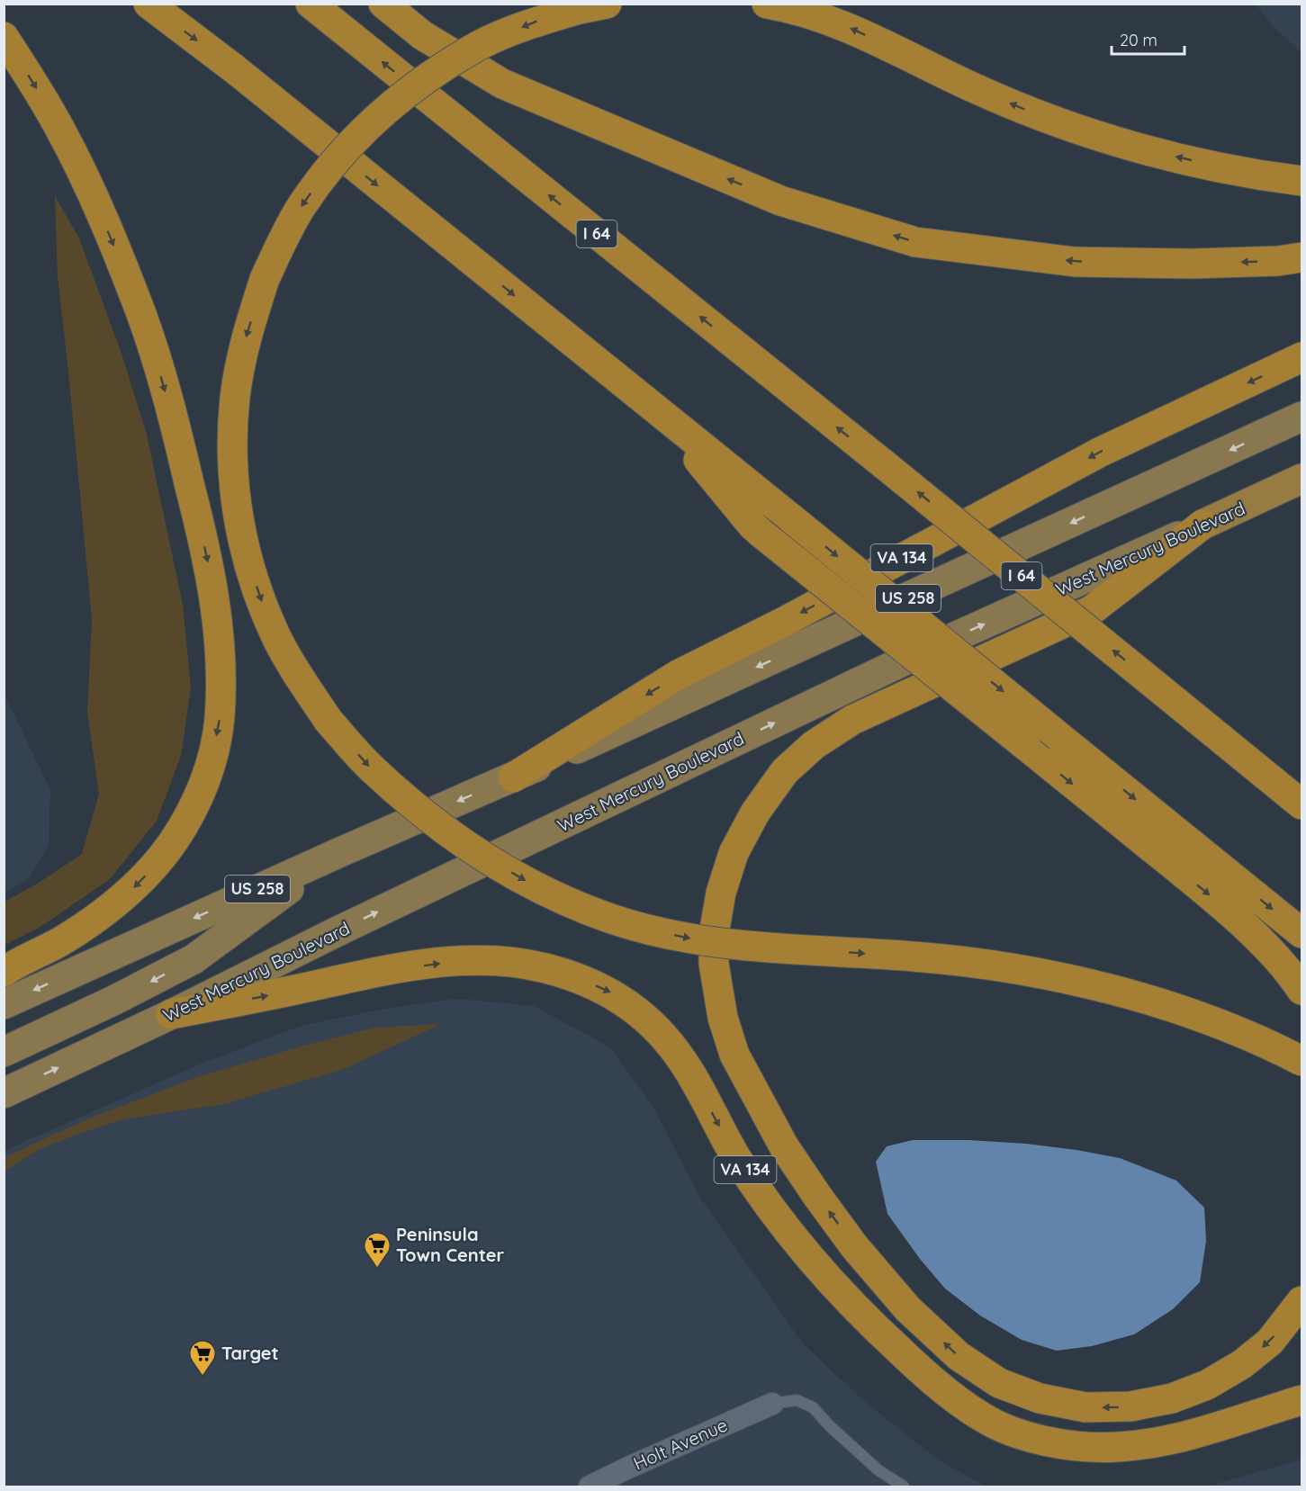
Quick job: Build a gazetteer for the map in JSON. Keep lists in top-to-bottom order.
{
  "streets": {
    "highway": ["I 64", "West Mercury Boulevard", "VA 134"],
    "main road": ["US 258"],
    "street": ["Holt Avenue"]
  },
  "crossings": [
    ["West Mercury Boulevard", "VA 134"],
    ["VA 134", "US 258"]
  ],
  "places": {
    "supermarket": ["Peninsula Town Center", "Target"]
  },
  "scale_bar": "20 m"
}
